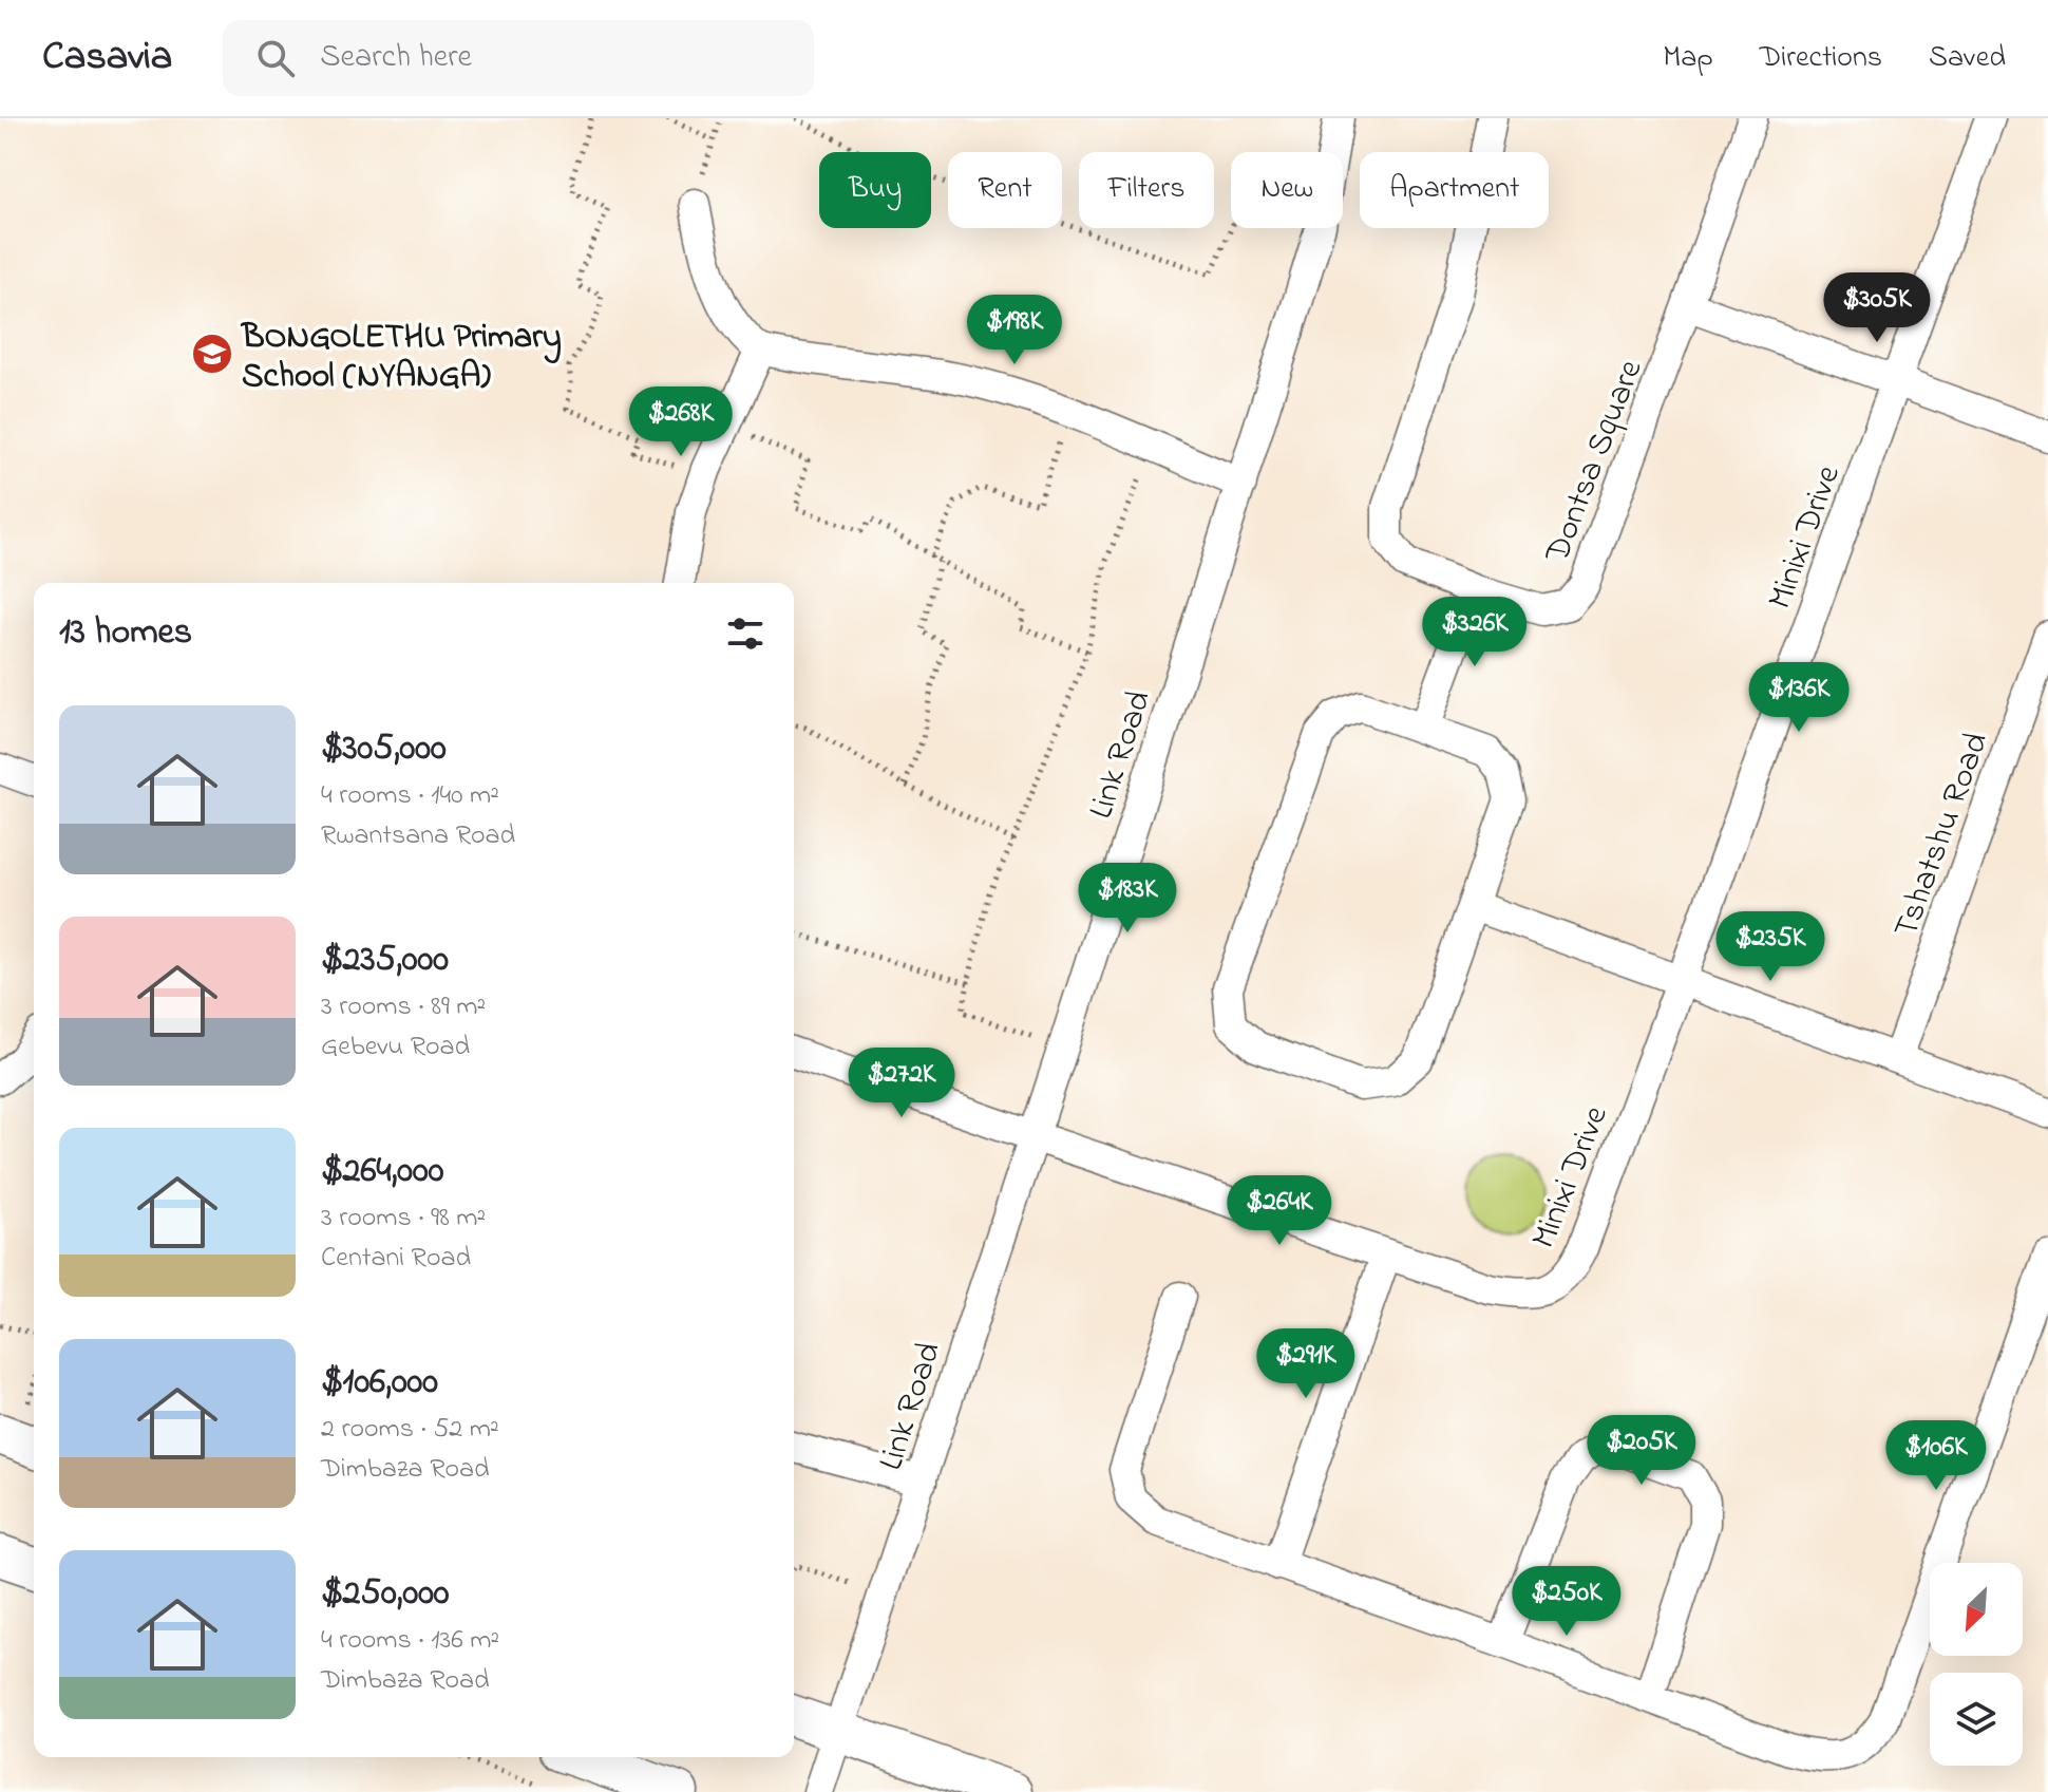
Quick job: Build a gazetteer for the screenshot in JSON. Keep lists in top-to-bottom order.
{
  "streets": {
    "street": [
      "Dontsa Square",
      "Minixi Drive",
      "Link Road",
      "Tshatshu Road"
    ]
  },
  "places": {
    "school or university": ["BONGOLETHU Primary School (NYANGA)"]
  },
  "north": "bottom left",
  "page": {
    "header": "Casavia",
    "search": "Search here",
    "nav": ["Map", "Directions", "Saved"],
    "chip": [
      "Buy",
      "Rent",
      "Filters",
      "New",
      "Apartment"
    ],
    "price": [
      "$305K",
      "$198K",
      "$268K",
      "$326K",
      "$136K",
      "$183K",
      "$235K",
      "$272K",
      "$264K",
      "$291K",
      "$205K",
      "$106K",
      "$250K"
    ],
    "heading": "13 homes",
    "list": [
      {
        "name": "$305,000",
        "note": "4 rooms · 140 m² · Rwantsana Road"
      },
      {
        "name": "$235,000",
        "note": "3 rooms · 89 m² · Gebevu Road"
      },
      {
        "name": "$264,000",
        "note": "3 rooms · 98 m² · Centani Road"
      },
      {
        "name": "$106,000",
        "note": "2 rooms · 52 m² · Dimbaza Road"
      },
      {
        "name": "$250,000",
        "note": "4 rooms · 136 m² · Dimbaza Road"
      }
    ]
  }
}
